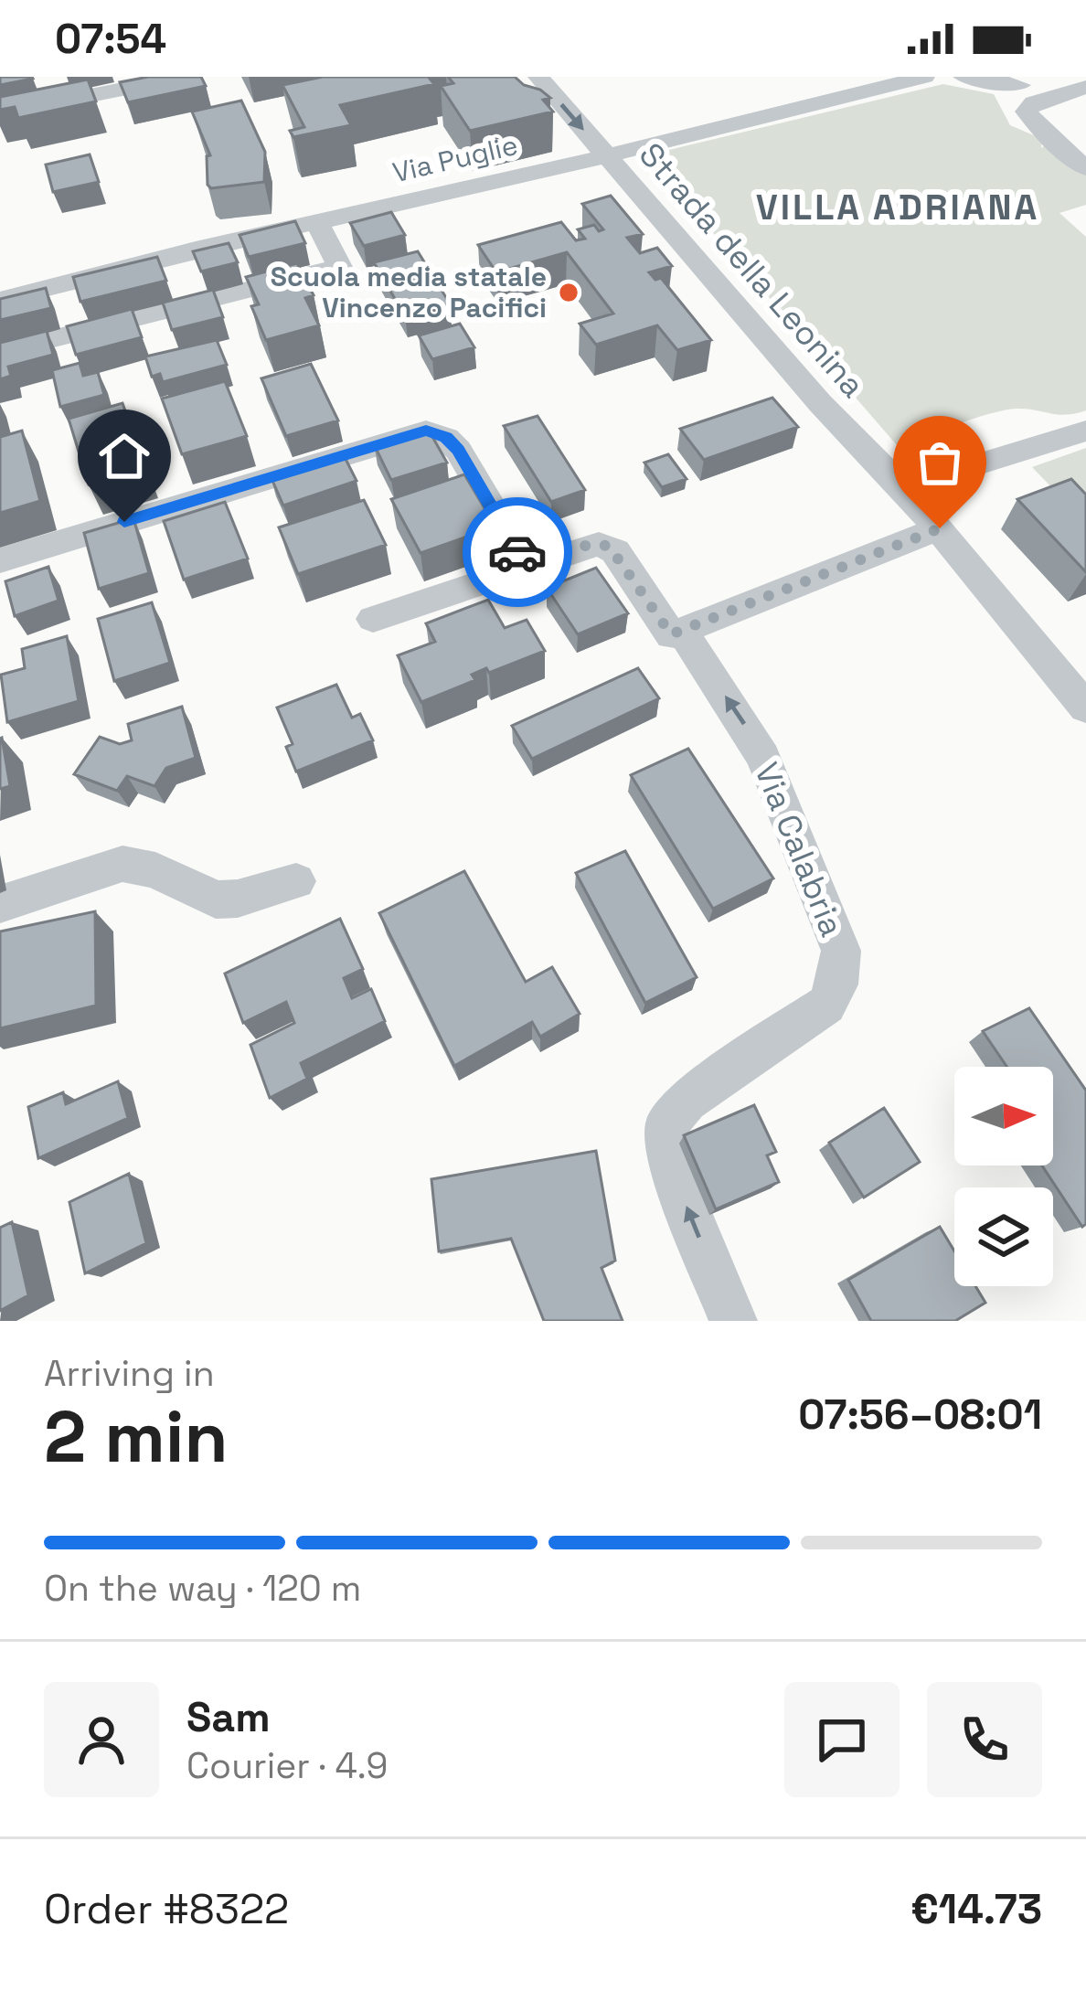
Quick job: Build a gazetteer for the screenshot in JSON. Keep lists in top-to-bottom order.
{
  "streets": {
    "street": ["Via Puglie", "Strada della Leonina", "Via Calabria"]
  },
  "crossings": [
    ["Via Puglie", "Strada della Leonina"]
  ],
  "one_way": ["Via Calabria"],
  "districts": ["VILLA ADRIANA"],
  "places": ["Scuola media statale Vincenzo Pacifici"],
  "north": "right",
  "page": {
    "status": "07:54",
    "heading": ["2 min", "Arriving in", "07:56–08:01"],
    "panel": [
      "Sam",
      "Courier · 4.9",
      "Order #8322",
      "€14.73"
    ],
    "bar": "On the way · 120 m"
  }
}
